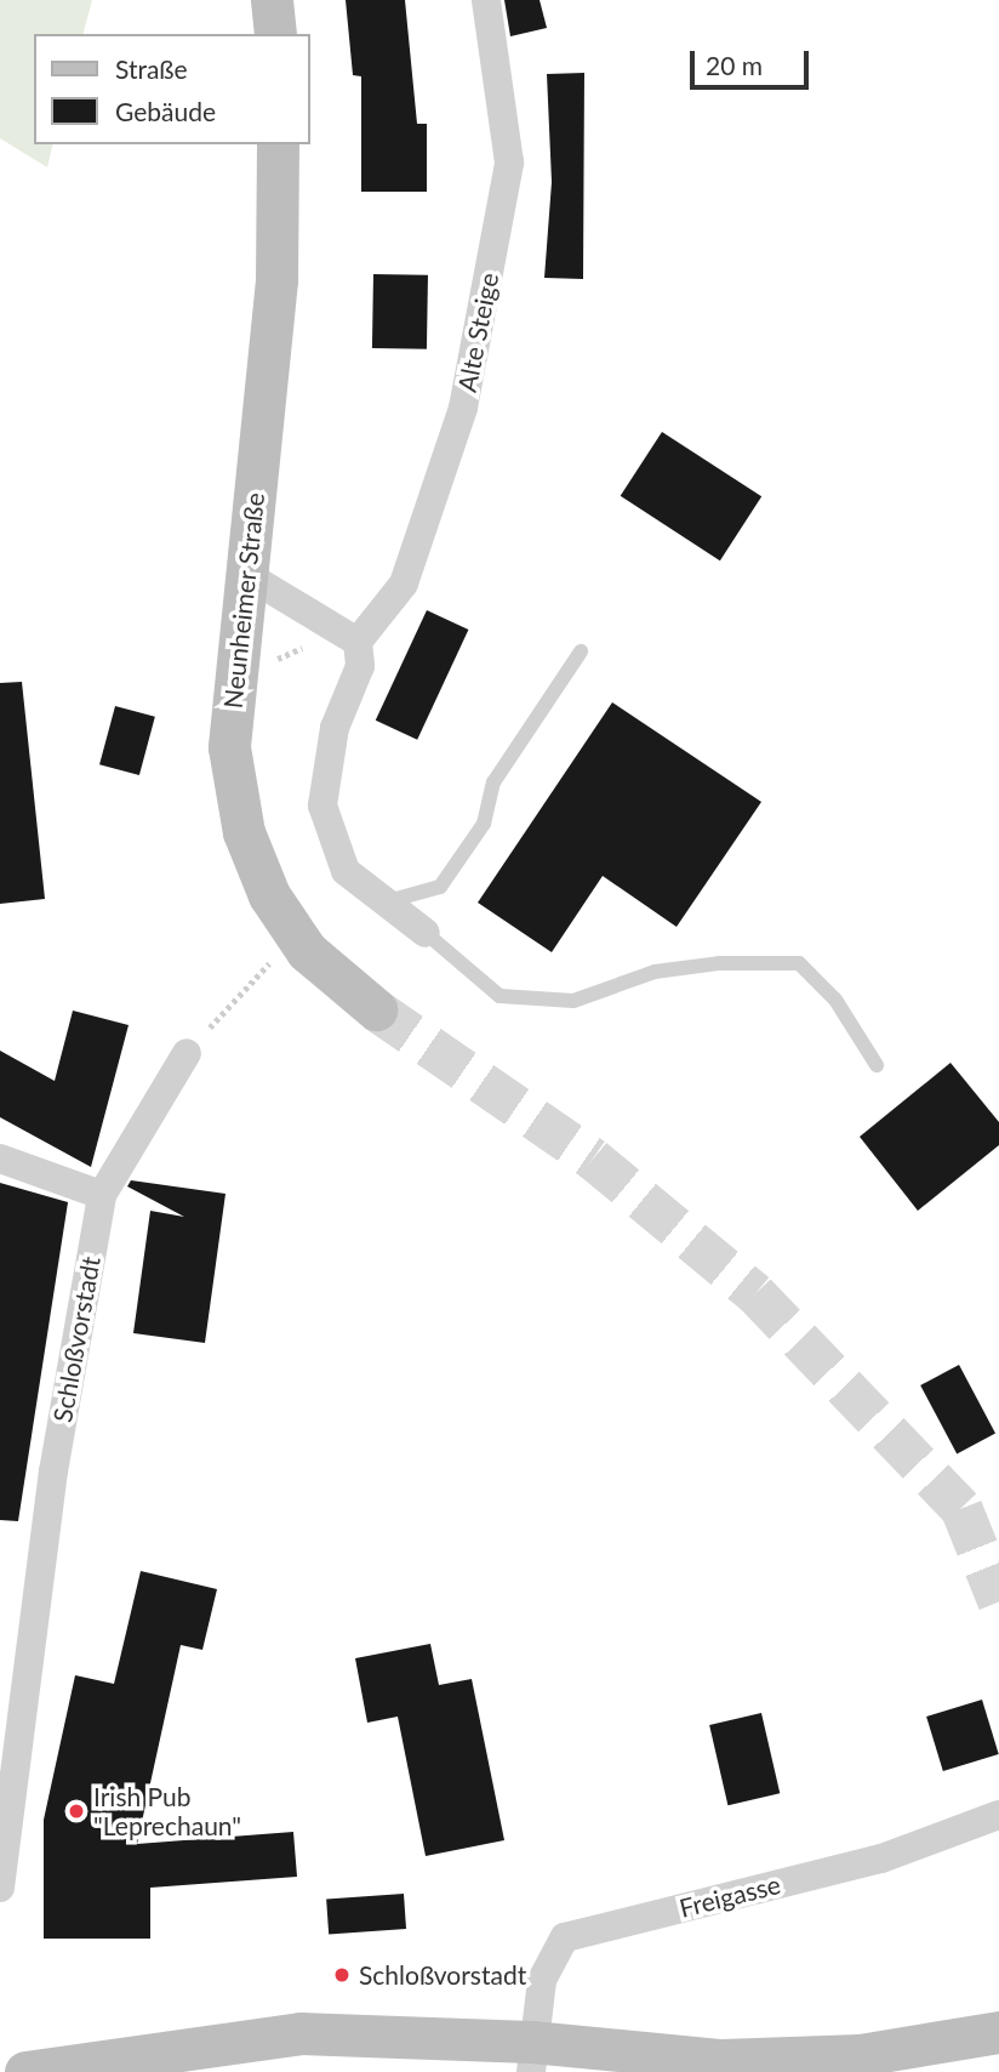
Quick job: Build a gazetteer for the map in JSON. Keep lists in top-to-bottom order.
{
  "streets": {
    "street": [
      "Alte Steige",
      "Neunheimer Straße",
      "Schloßvorstadt",
      "Freigasse"
    ]
  },
  "places": ["Irish Pub \"Leprechaun\"", "Schloßvorstadt"],
  "legend": ["Straße", "Gebäude"],
  "scale_bar": "20 m"
}
